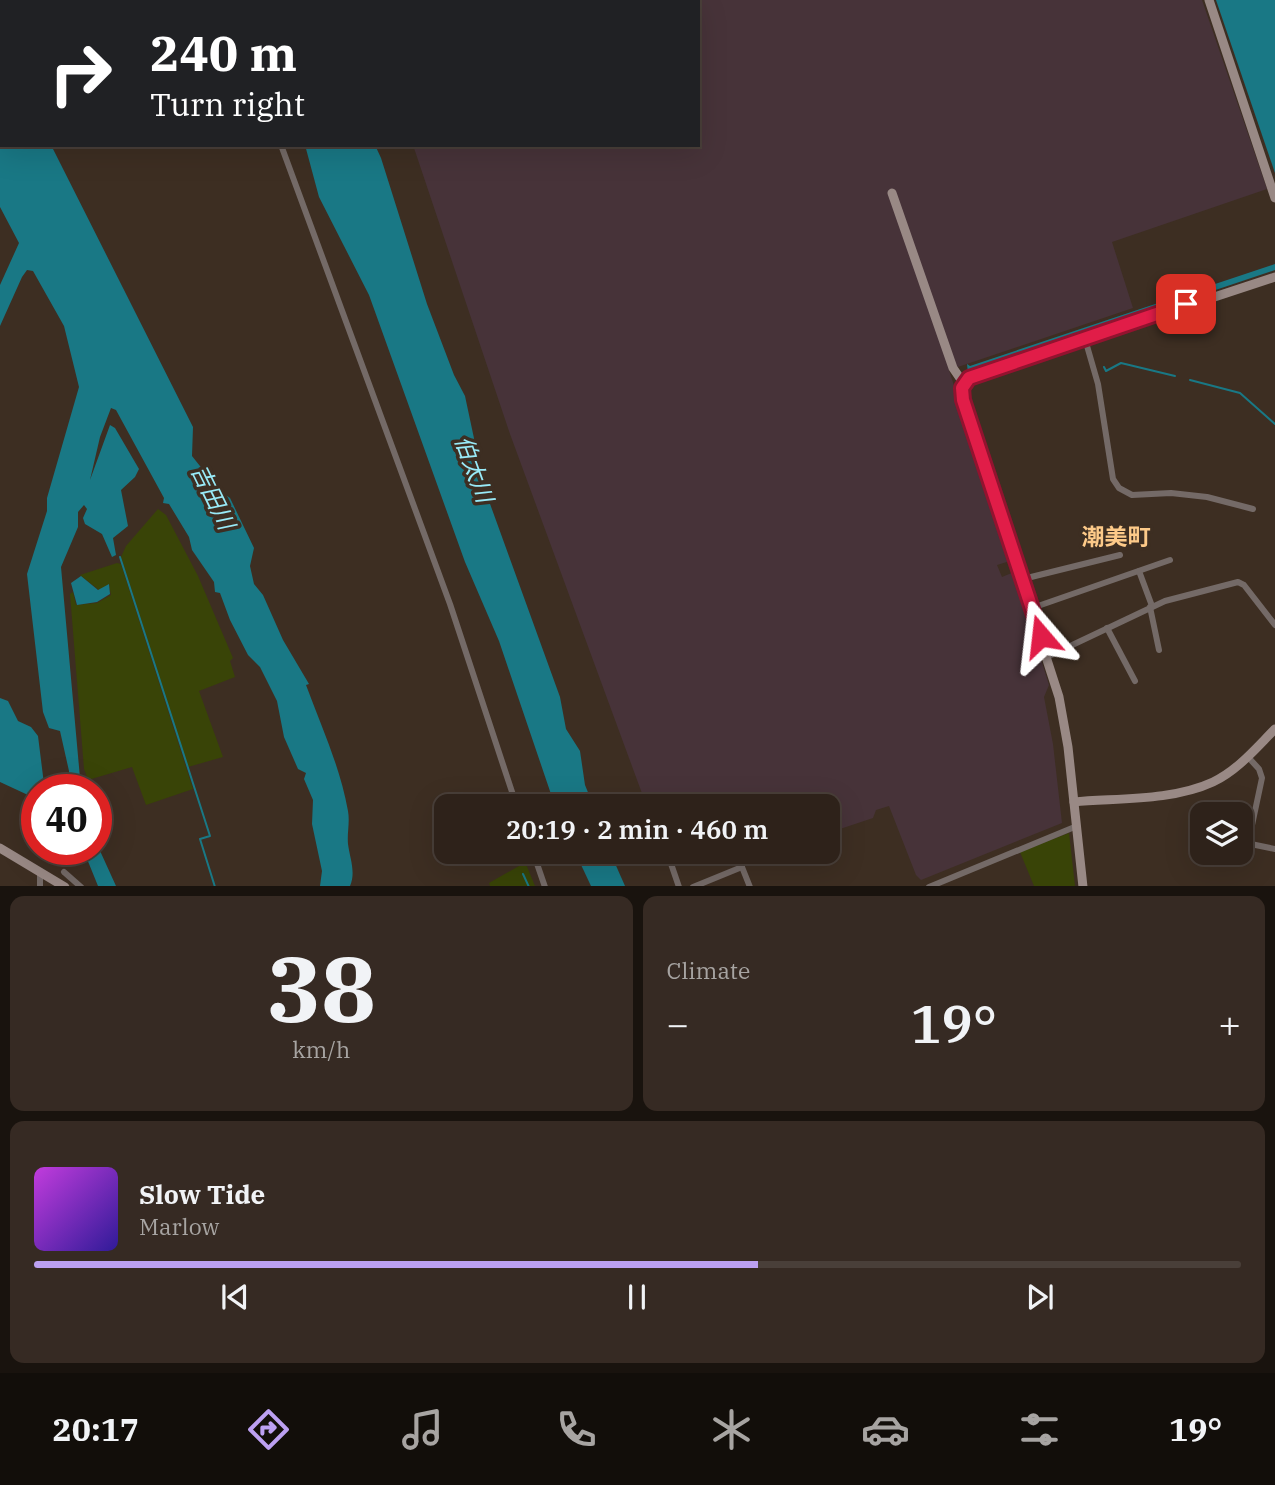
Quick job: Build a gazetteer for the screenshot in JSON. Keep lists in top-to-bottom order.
{
  "districts": ["潮美町"],
  "water": ["伯太川", "吉田川"],
  "page": {
    "turn": ["240 m", "Turn right"],
    "limit": "40",
    "trip": "20:19 · 2 min · 460 m",
    "tile": [
      ["38", "km/h"],
      "Climate"
    ],
    "heat": ["−", "19°", "+"],
    "song": ["Slow Tide", "Marlow"],
    "tabs": ["20:17", "19°"]
  }
}
